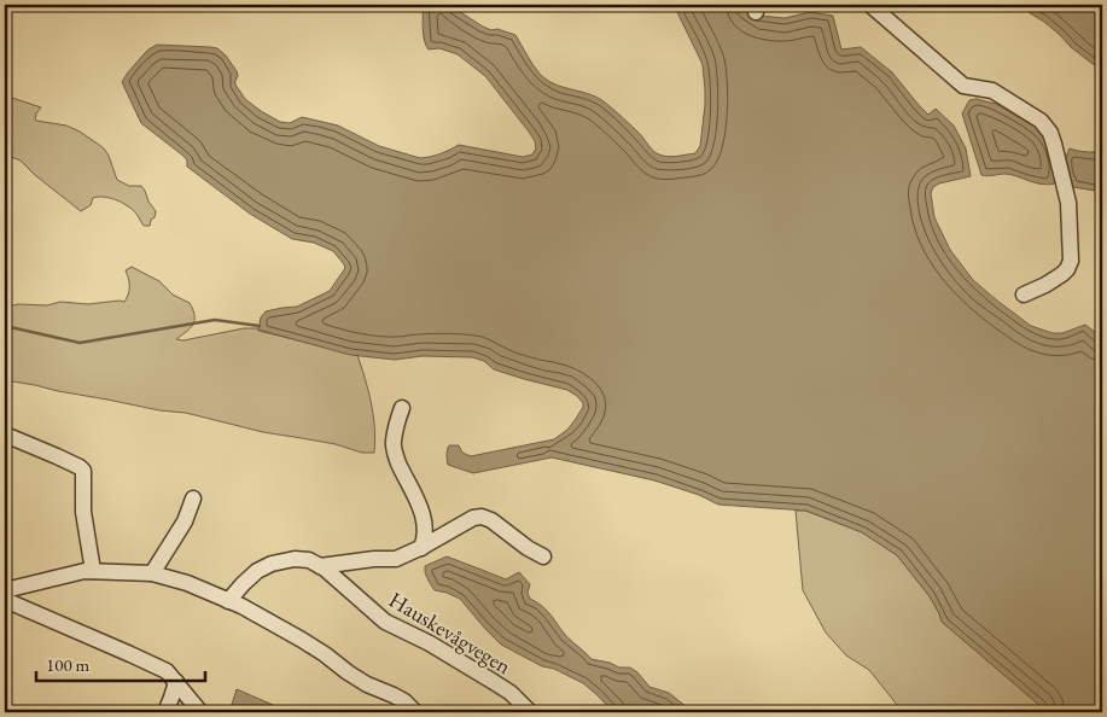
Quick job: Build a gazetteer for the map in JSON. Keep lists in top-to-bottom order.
{
  "streets": {
    "street": ["Hauskevågvegen"]
  },
  "scale_bar": "100 m"
}
